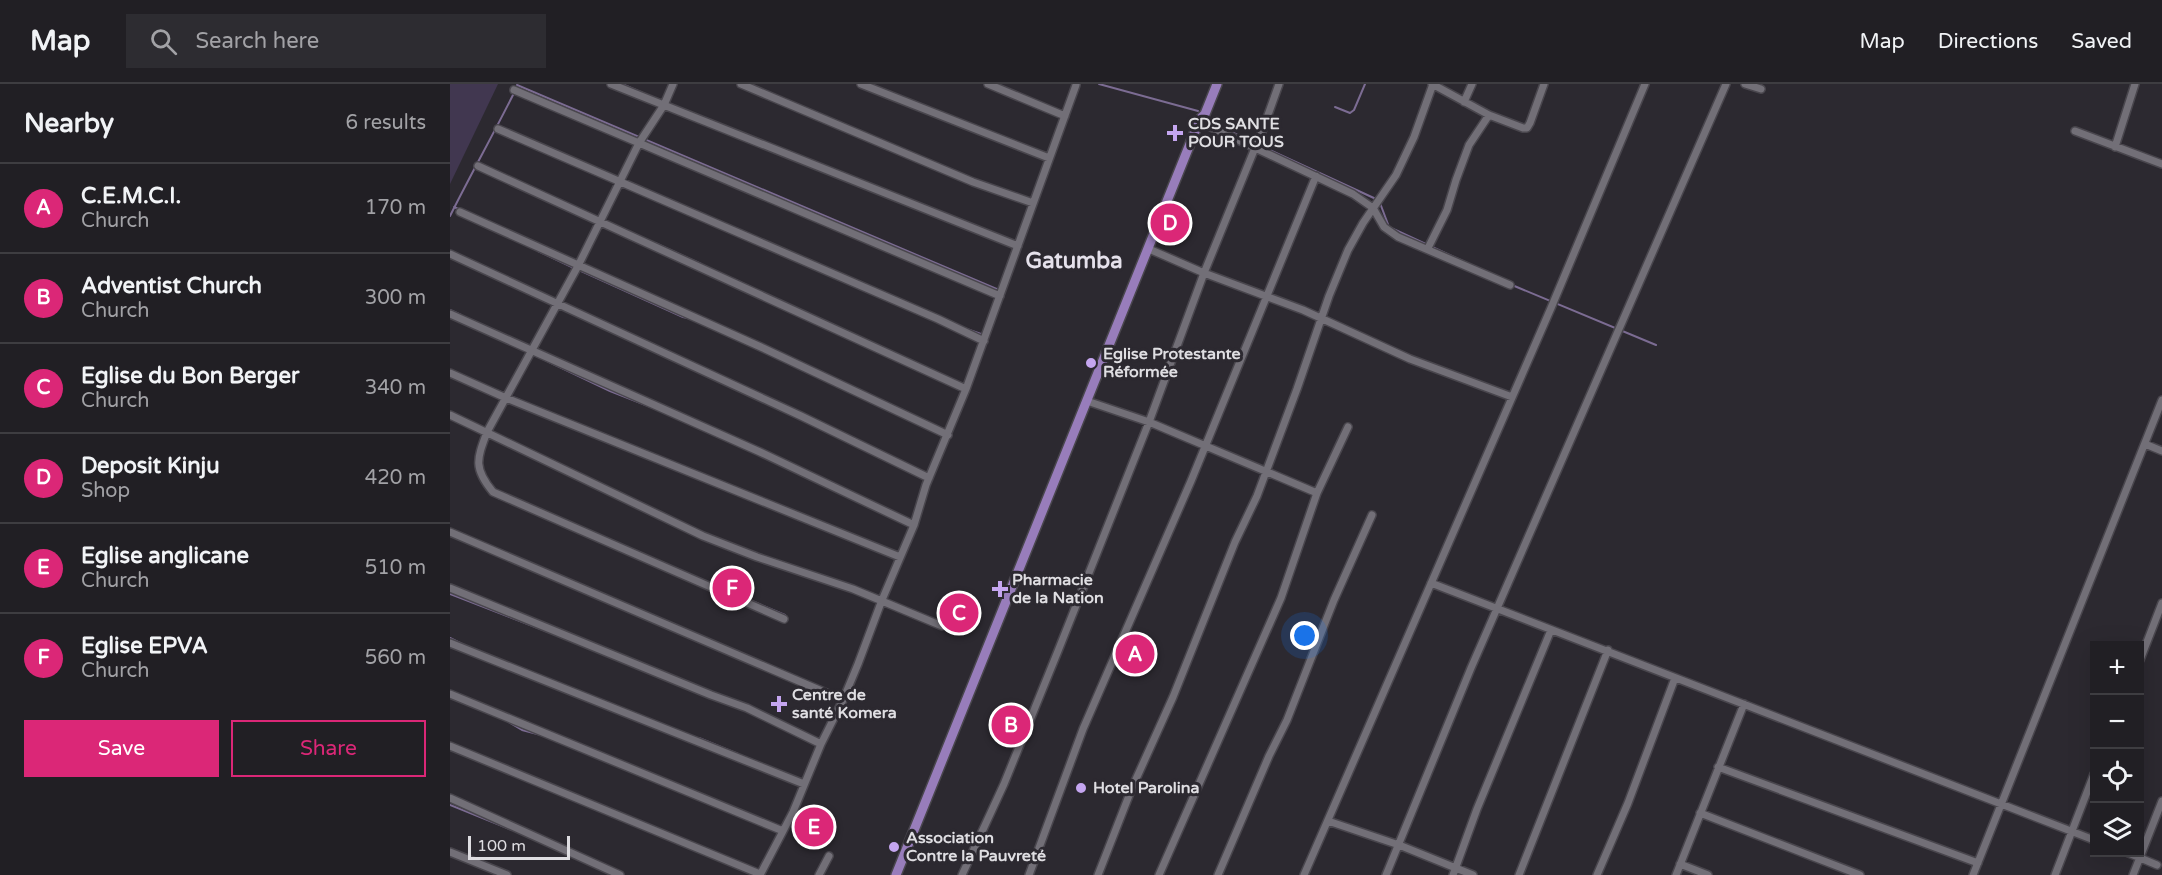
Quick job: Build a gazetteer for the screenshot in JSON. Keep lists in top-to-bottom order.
{
  "districts": ["Gatumba"],
  "places": {
    "health": ["CDS SANTE POUR TOUS", "Pharmacie de la Nation", "Centre de santé Komera"],
    "other": ["Eglise Protestante Réformée", "Hotel Parolina", "Association Contre la Pauvreté"]
  },
  "scale_bar": "100 m",
  "page": {
    "header": "Map",
    "search": "Search here",
    "nav": ["Map", "Directions", "Saved"],
    "heading": ["Nearby", "6 results"],
    "list": [
      {
        "mark": "A",
        "name": "C.E.M.C.I.",
        "note": "Church",
        "value": "170 m"
      },
      {
        "mark": "B",
        "name": "Adventist Church",
        "note": "Church",
        "value": "300 m"
      },
      {
        "mark": "C",
        "name": "Eglise du Bon Berger",
        "note": "Church",
        "value": "340 m"
      },
      {
        "mark": "D",
        "name": "Deposit Kinju",
        "note": "Shop",
        "value": "420 m"
      },
      {
        "mark": "E",
        "name": "Eglise anglicane",
        "note": "Church",
        "value": "510 m"
      },
      {
        "mark": "F",
        "name": "Eglise EPVA",
        "note": "Church",
        "value": "560 m"
      }
    ],
    "pins": [
      "D",
      "F",
      "C",
      "A",
      "B",
      "E"
    ],
    "map_buttons": ["+", "−"],
    "buttons": ["Save", "Share"],
    "scale": "100 m"
  }
}
